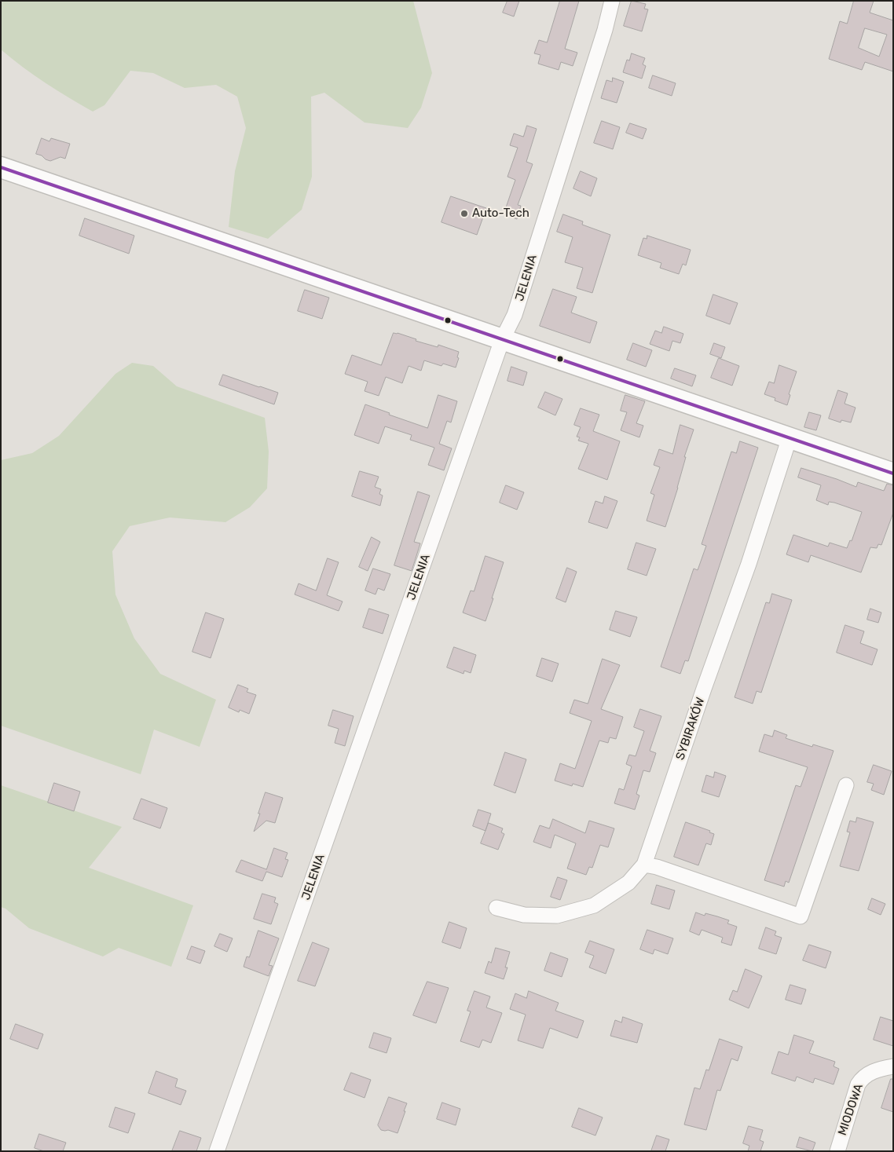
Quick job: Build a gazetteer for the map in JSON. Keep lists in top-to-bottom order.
{
  "streets": {
    "street": ["JELENIA", "SYBIRAKÓW", "MIODOWA"]
  },
  "places": ["Auto-Tech"]
}
